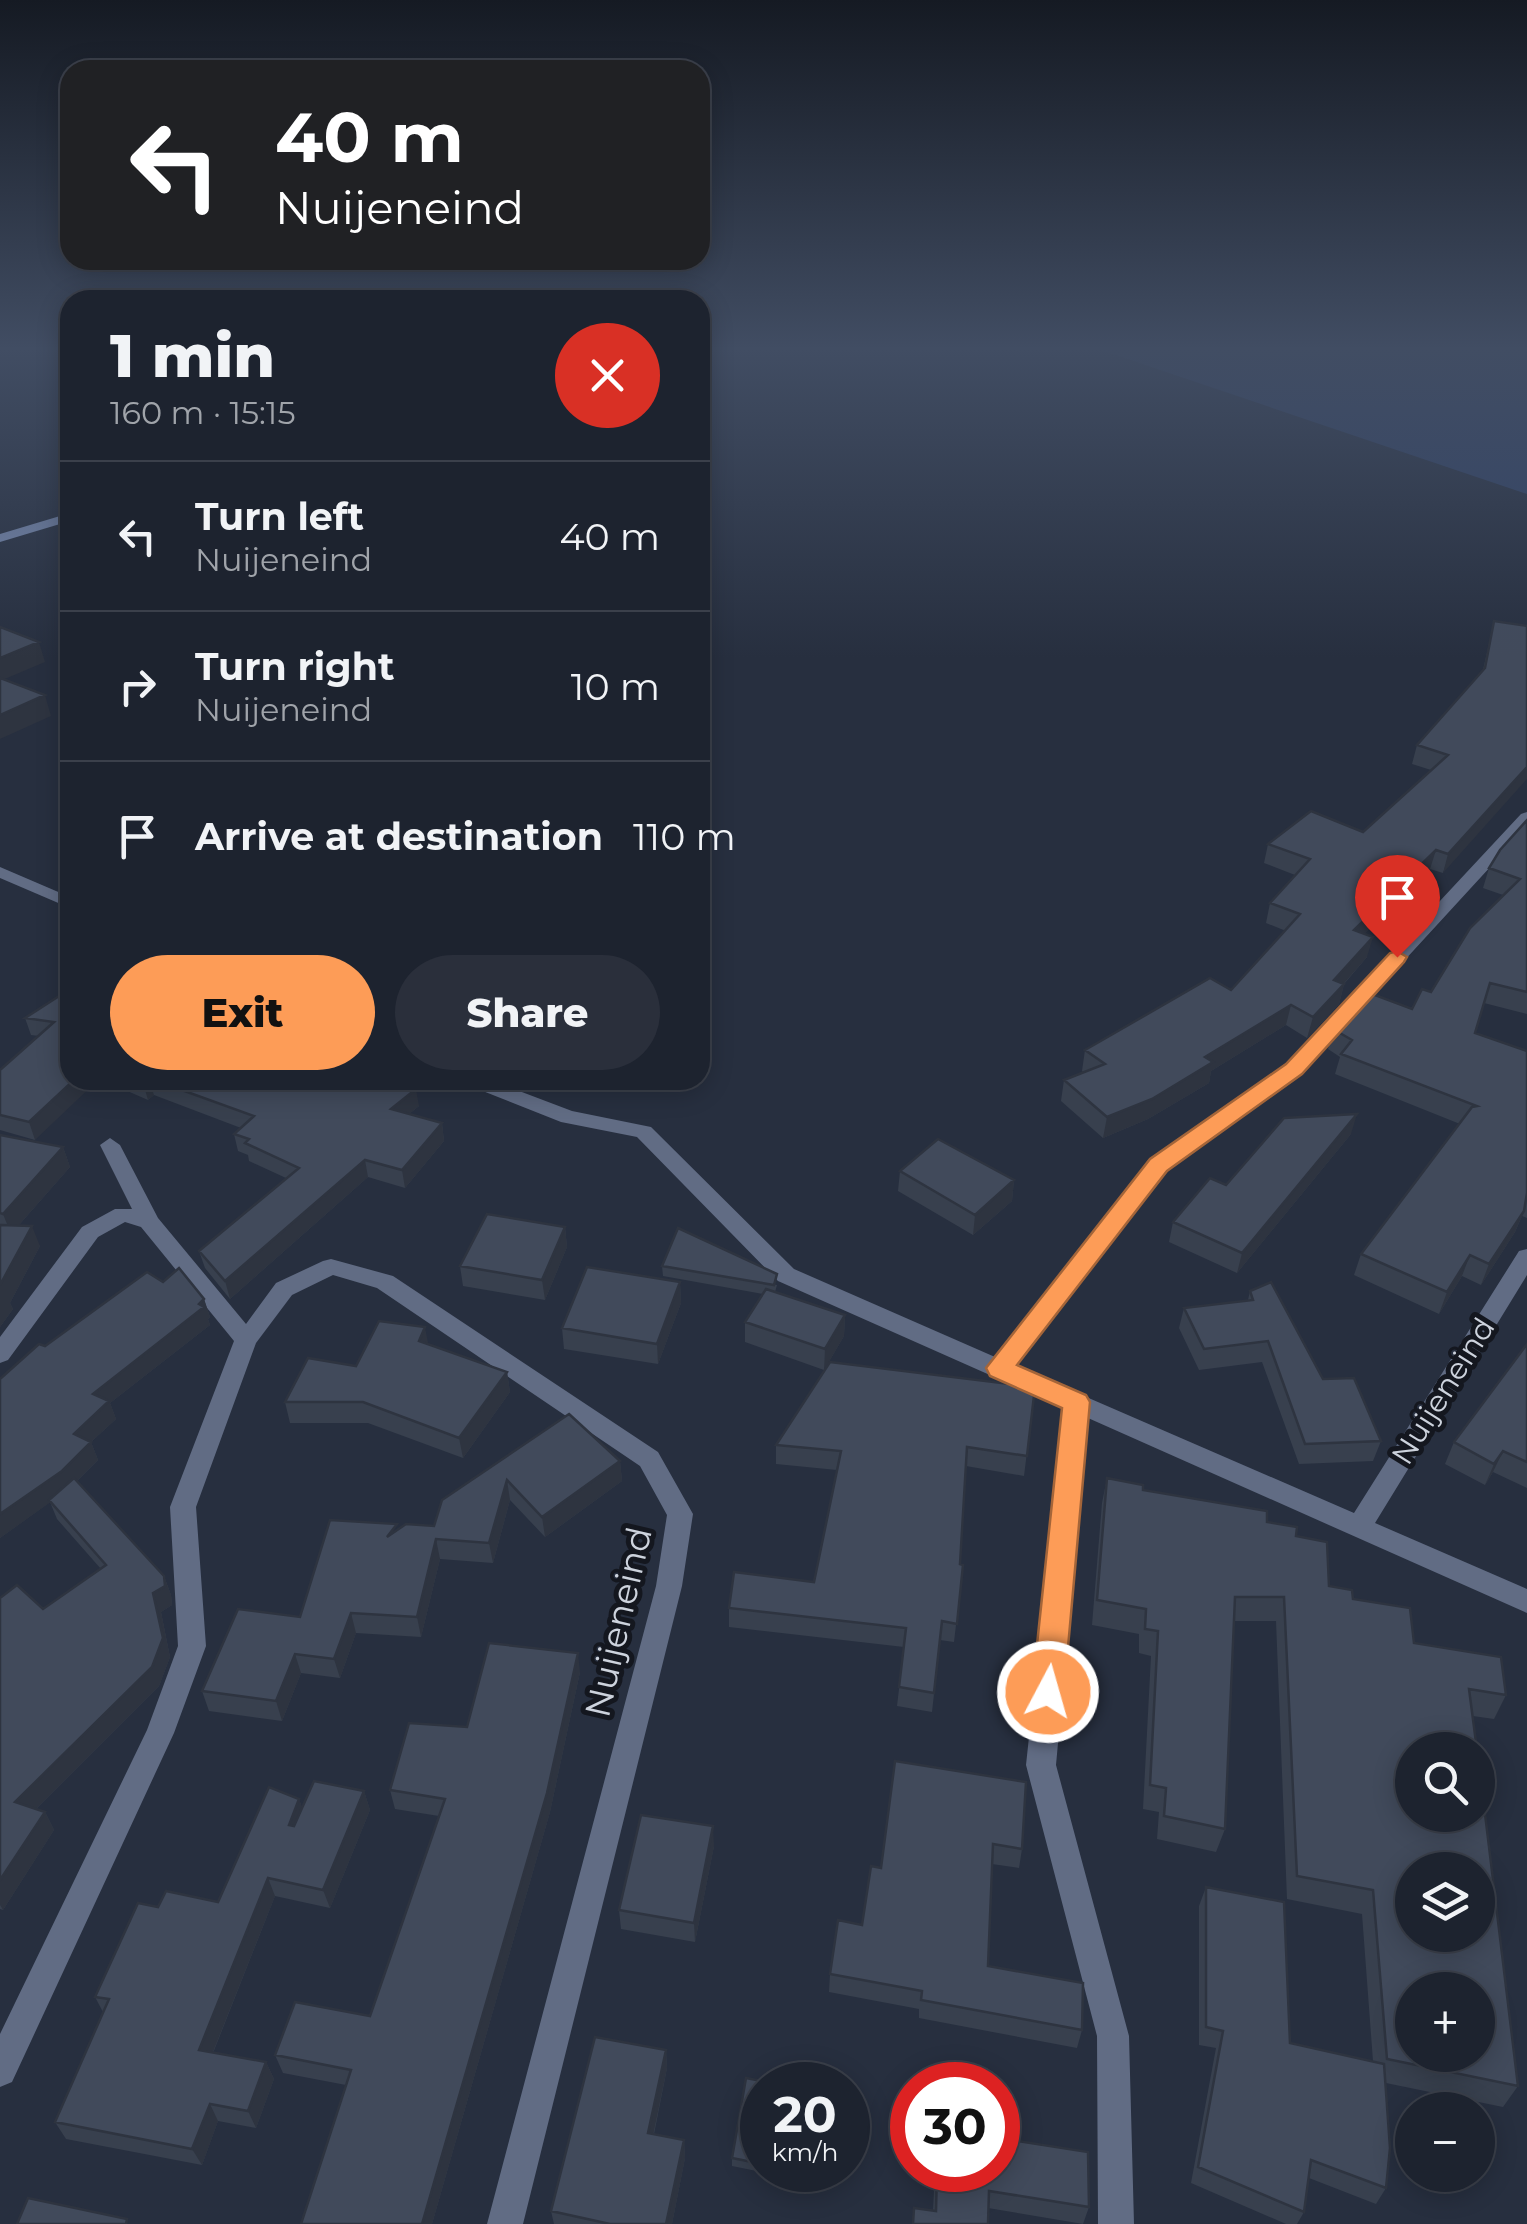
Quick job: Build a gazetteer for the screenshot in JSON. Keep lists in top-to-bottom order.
{
  "streets": {
    "street": ["Nuijeneind"]
  },
  "page": {
    "turn": ["40 m", "Nuijeneind"],
    "heading": ["1 min", "160 m · 15:15"],
    "list": [
      {
        "name": "Turn left",
        "note": "Nuijeneind",
        "value": "40 m"
      },
      {
        "name": "Turn right",
        "note": "Nuijeneind",
        "value": "10 m"
      },
      {
        "name": "Arrive at destination",
        "value": "110 m"
      }
    ],
    "buttons": ["Exit", "Share"],
    "map_buttons": ["+", "−"],
    "speed": "20 km/h",
    "limit": "30"
  }
}
